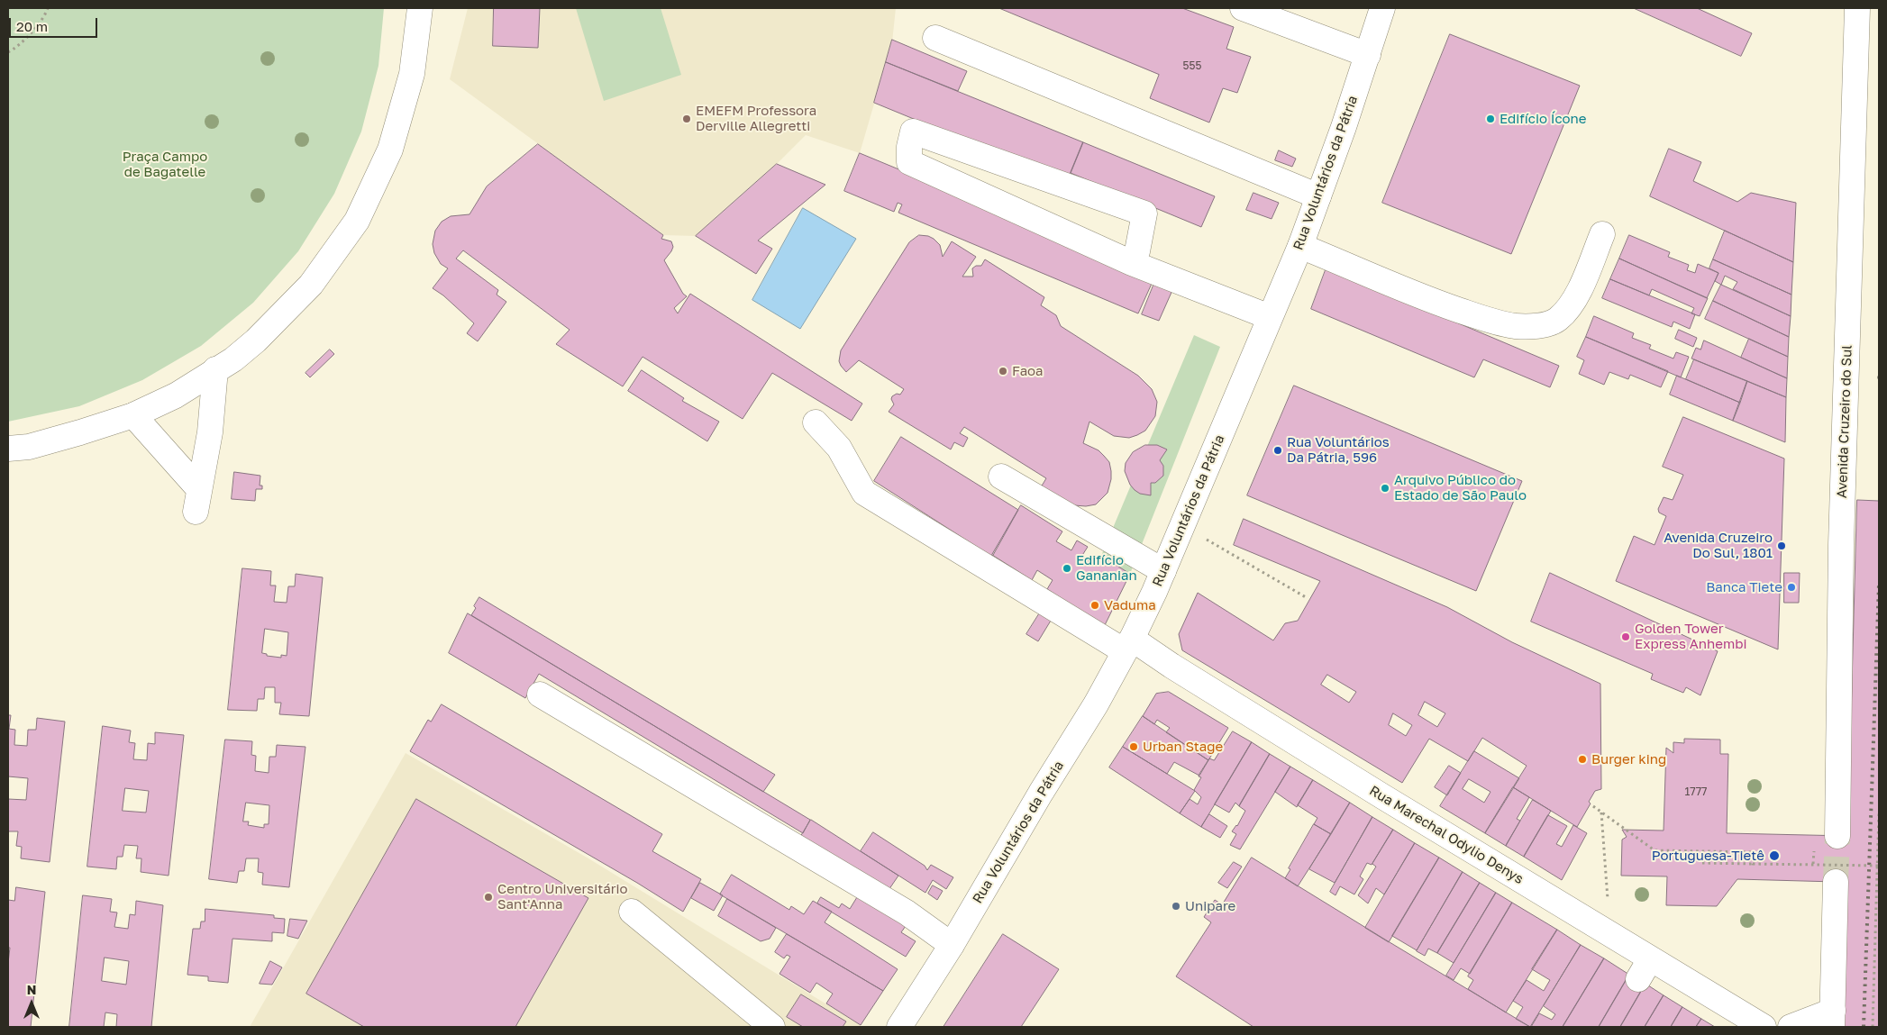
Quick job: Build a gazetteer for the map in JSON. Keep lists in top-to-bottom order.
{
  "streets": {
    "main road": ["Rua Voluntários da Pátria", "Avenida Cruzeiro do Sul", "Rua Marechal Odylio Denys"]
  },
  "crossings": [
    ["Rua Voluntários da Pátria", "Rua Marechal Odylio Denys"]
  ],
  "parks": ["Praça Campo de Bagatelle"],
  "places": [
    "EMEFM Professora Derville Allegretti",
    "Edifício Ícone",
    "Faoa",
    "Rua Voluntários Da Pátria, 596",
    "Arquivo Público do Estado de São Paulo",
    "Avenida Cruzeiro Do Sul, 1801",
    "Edifício Gananian",
    "Banca Tiete",
    "Vaduma",
    "Golden Tower Express Anhembi",
    "Urban Stage",
    "Burger king",
    "Portuguesa-Tietê",
    "Centro Universitário Sant'Anna",
    "Unipare"
  ],
  "house_numbers": ["555", "1777"],
  "scale_bar": "20 m",
  "north": "top"
}
